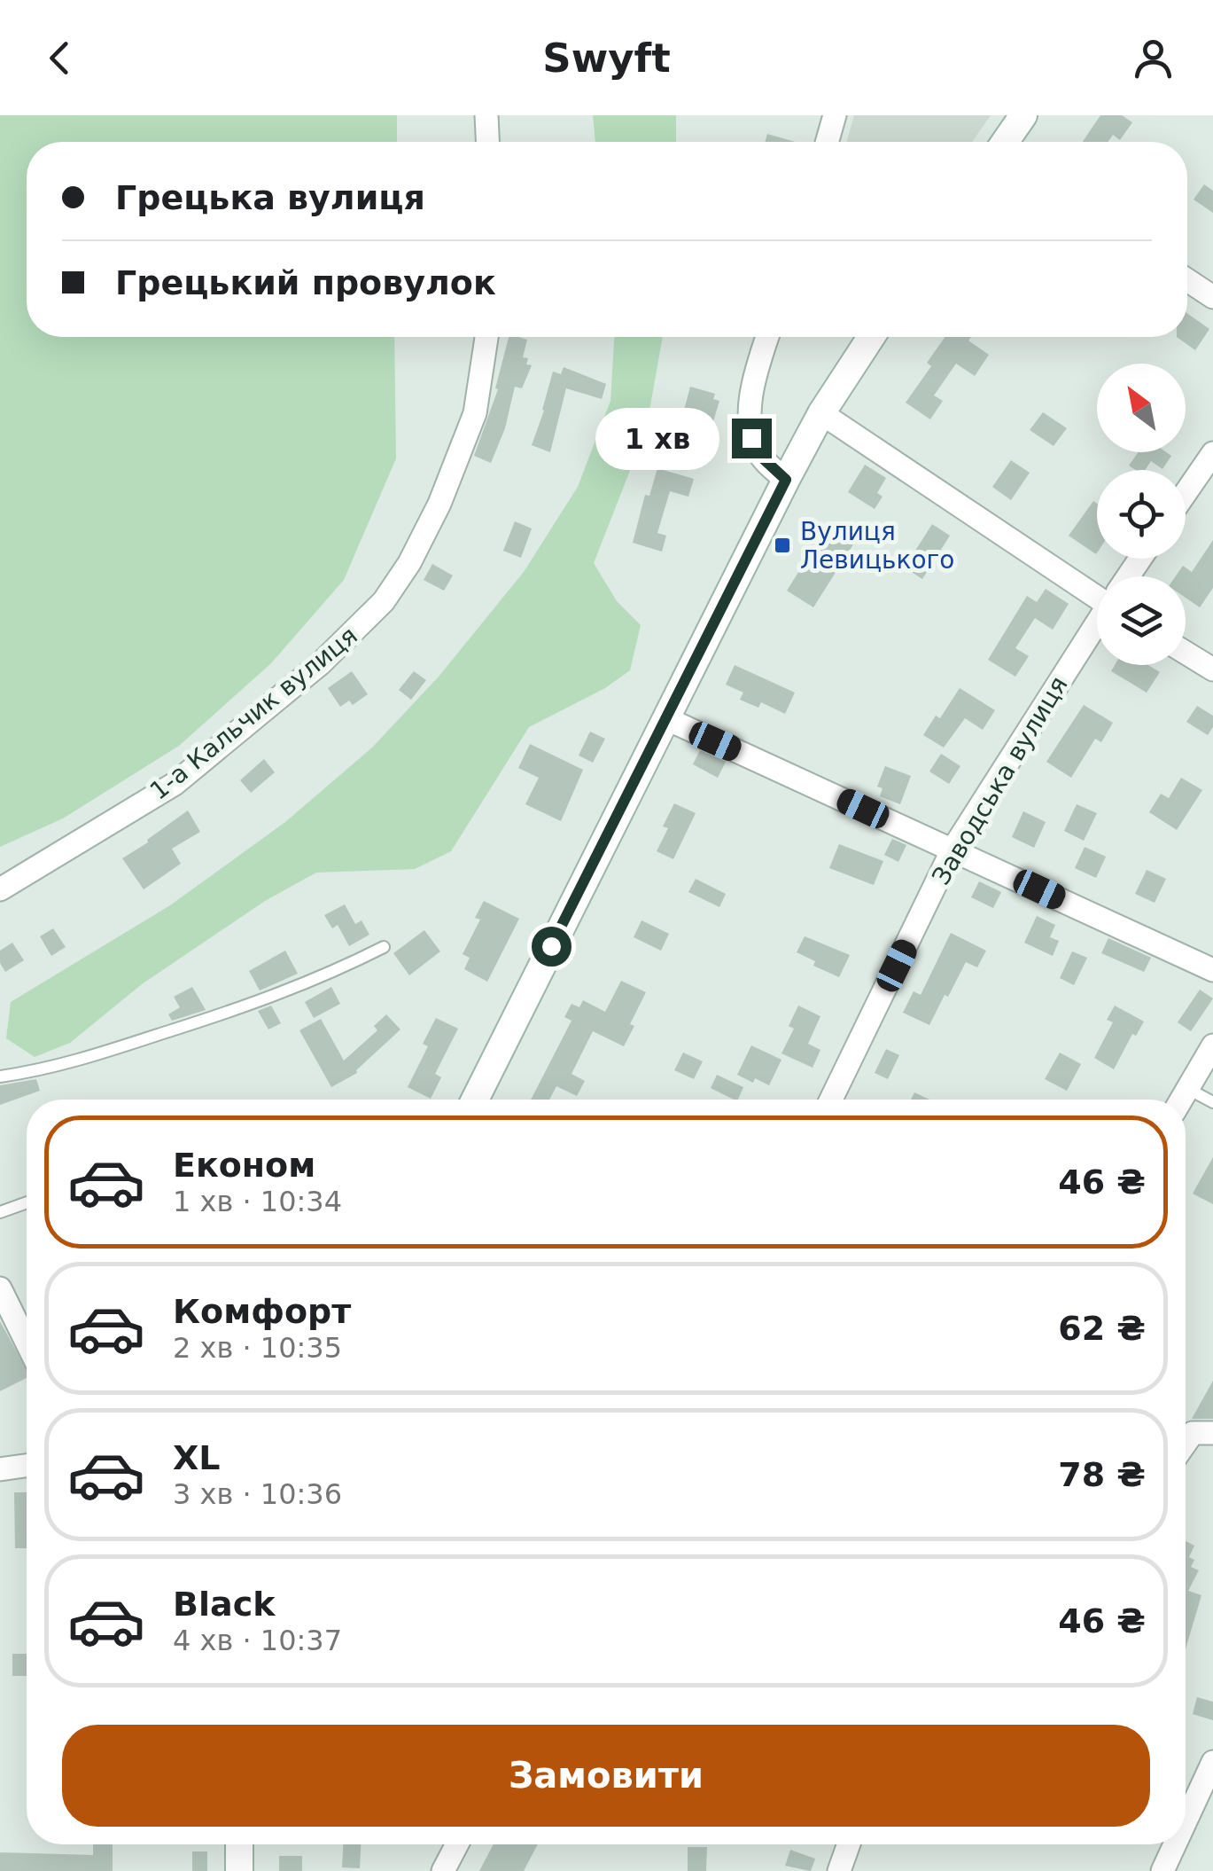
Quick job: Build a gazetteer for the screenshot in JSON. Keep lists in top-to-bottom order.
{
  "streets": {
    "street": ["1-а Кальчик вулиця", "Заводська вулиця"]
  },
  "places": {
    "transit": ["Вулиця Левицького"]
  },
  "north": "top left",
  "page": {
    "header": "Swyft",
    "banner": ["Грецька вулиця", "Грецький провулок"],
    "bubble": "1 хв",
    "list": [
      {
        "name": "Економ",
        "note": "1 хв · 10:34",
        "value": "46 ₴"
      },
      {
        "name": "Комфорт",
        "note": "2 хв · 10:35",
        "value": "62 ₴"
      },
      {
        "name": "XL",
        "note": "3 хв · 10:36",
        "value": "78 ₴"
      },
      {
        "name": "Black",
        "note": "4 хв · 10:37",
        "value": "46 ₴"
      }
    ],
    "buttons": "Замовити"
  }
}
